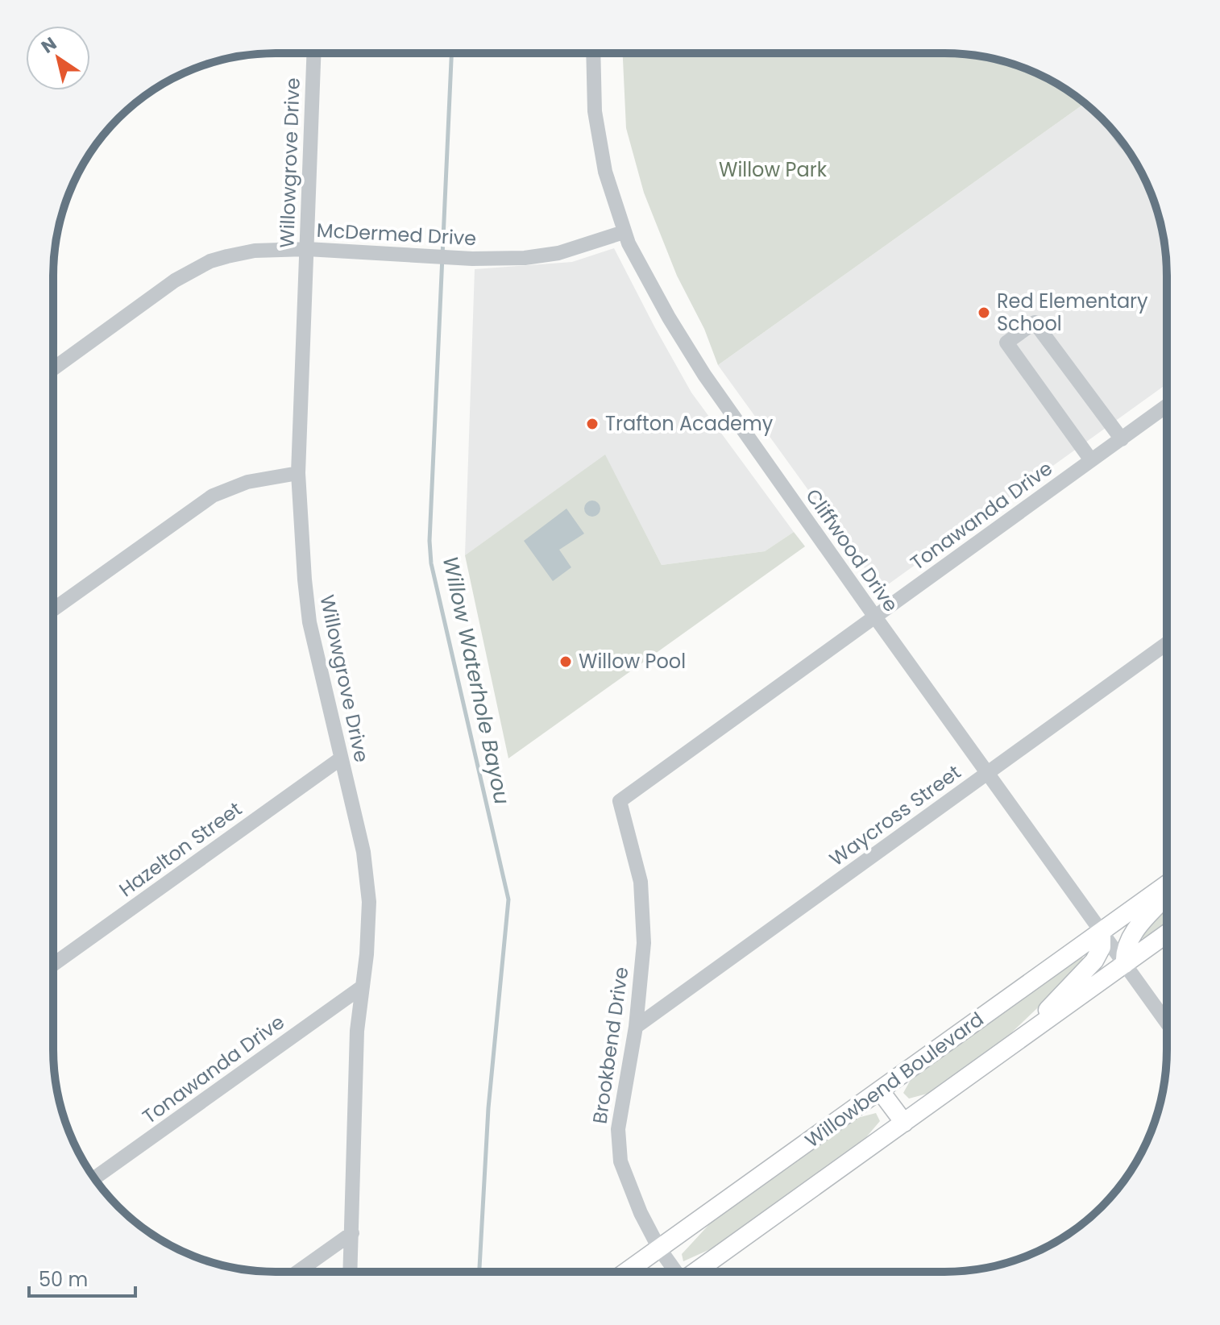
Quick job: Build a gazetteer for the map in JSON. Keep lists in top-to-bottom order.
{
  "streets": {
    "main road": ["Willowbend Boulevard"],
    "street": [
      "Willowgrove Drive",
      "McDermed Drive",
      "Tonawanda Drive",
      "Cliffwood Drive",
      "Waycross Street",
      "Hazelton Street",
      "Brookbend Drive"
    ]
  },
  "crossings": [
    ["Willowgrove Drive", "McDermed Drive"],
    ["Willowgrove Drive", "Tonawanda Drive"],
    ["Willowgrove Drive", "Hazelton Street"],
    ["McDermed Drive", "Cliffwood Drive"],
    ["Tonawanda Drive", "Cliffwood Drive"],
    ["Tonawanda Drive", "Brookbend Drive"],
    ["Cliffwood Drive", "Waycross Street"],
    ["Cliffwood Drive", "Willowbend Boulevard"],
    ["Waycross Street", "Brookbend Drive"],
    ["Brookbend Drive", "Willowbend Boulevard"]
  ],
  "water": ["Willow Waterhole Bayou"],
  "parks": ["Willow Park"],
  "places": ["Red Elementary School", "Trafton Academy", "Willow Pool"],
  "scale_bar": "50 m",
  "north": "top left"
}
